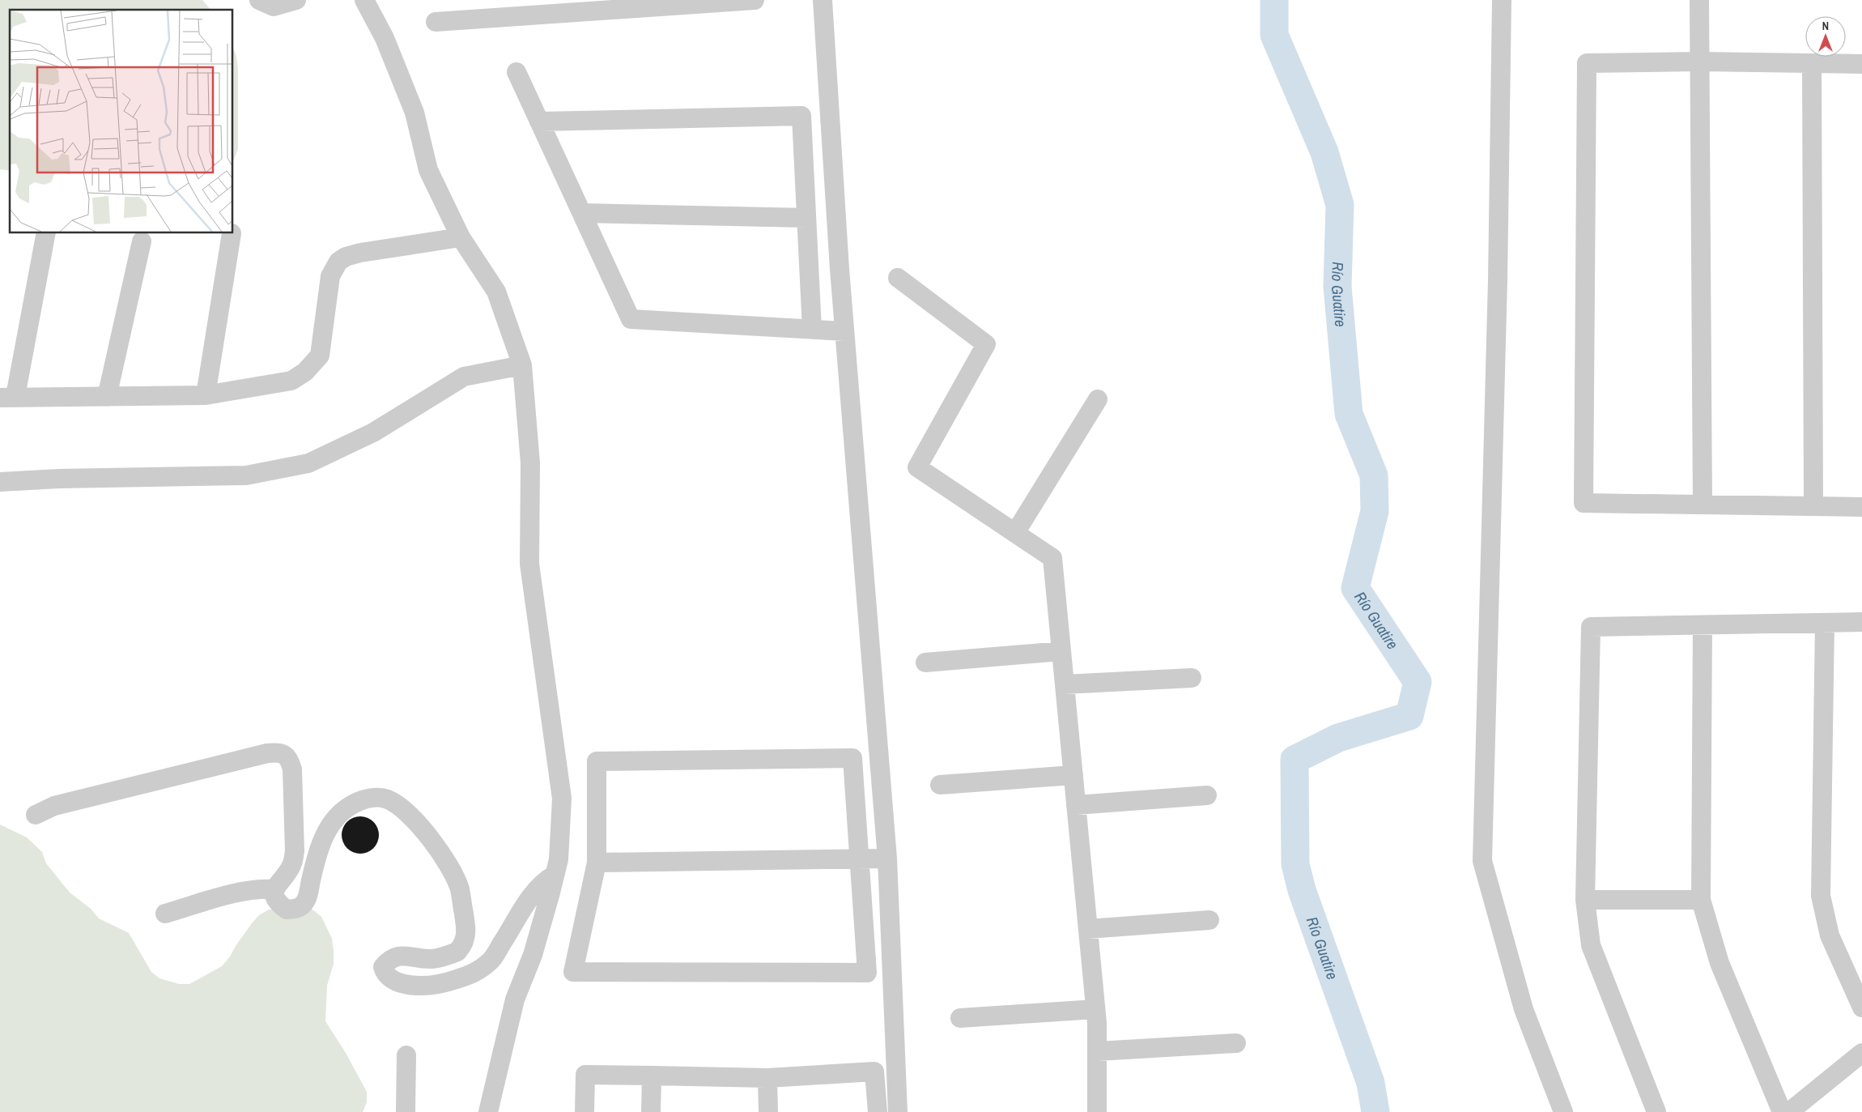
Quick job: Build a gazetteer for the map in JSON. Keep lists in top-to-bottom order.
{
  "water": ["Río Guatire"],
  "north": "top"
}
